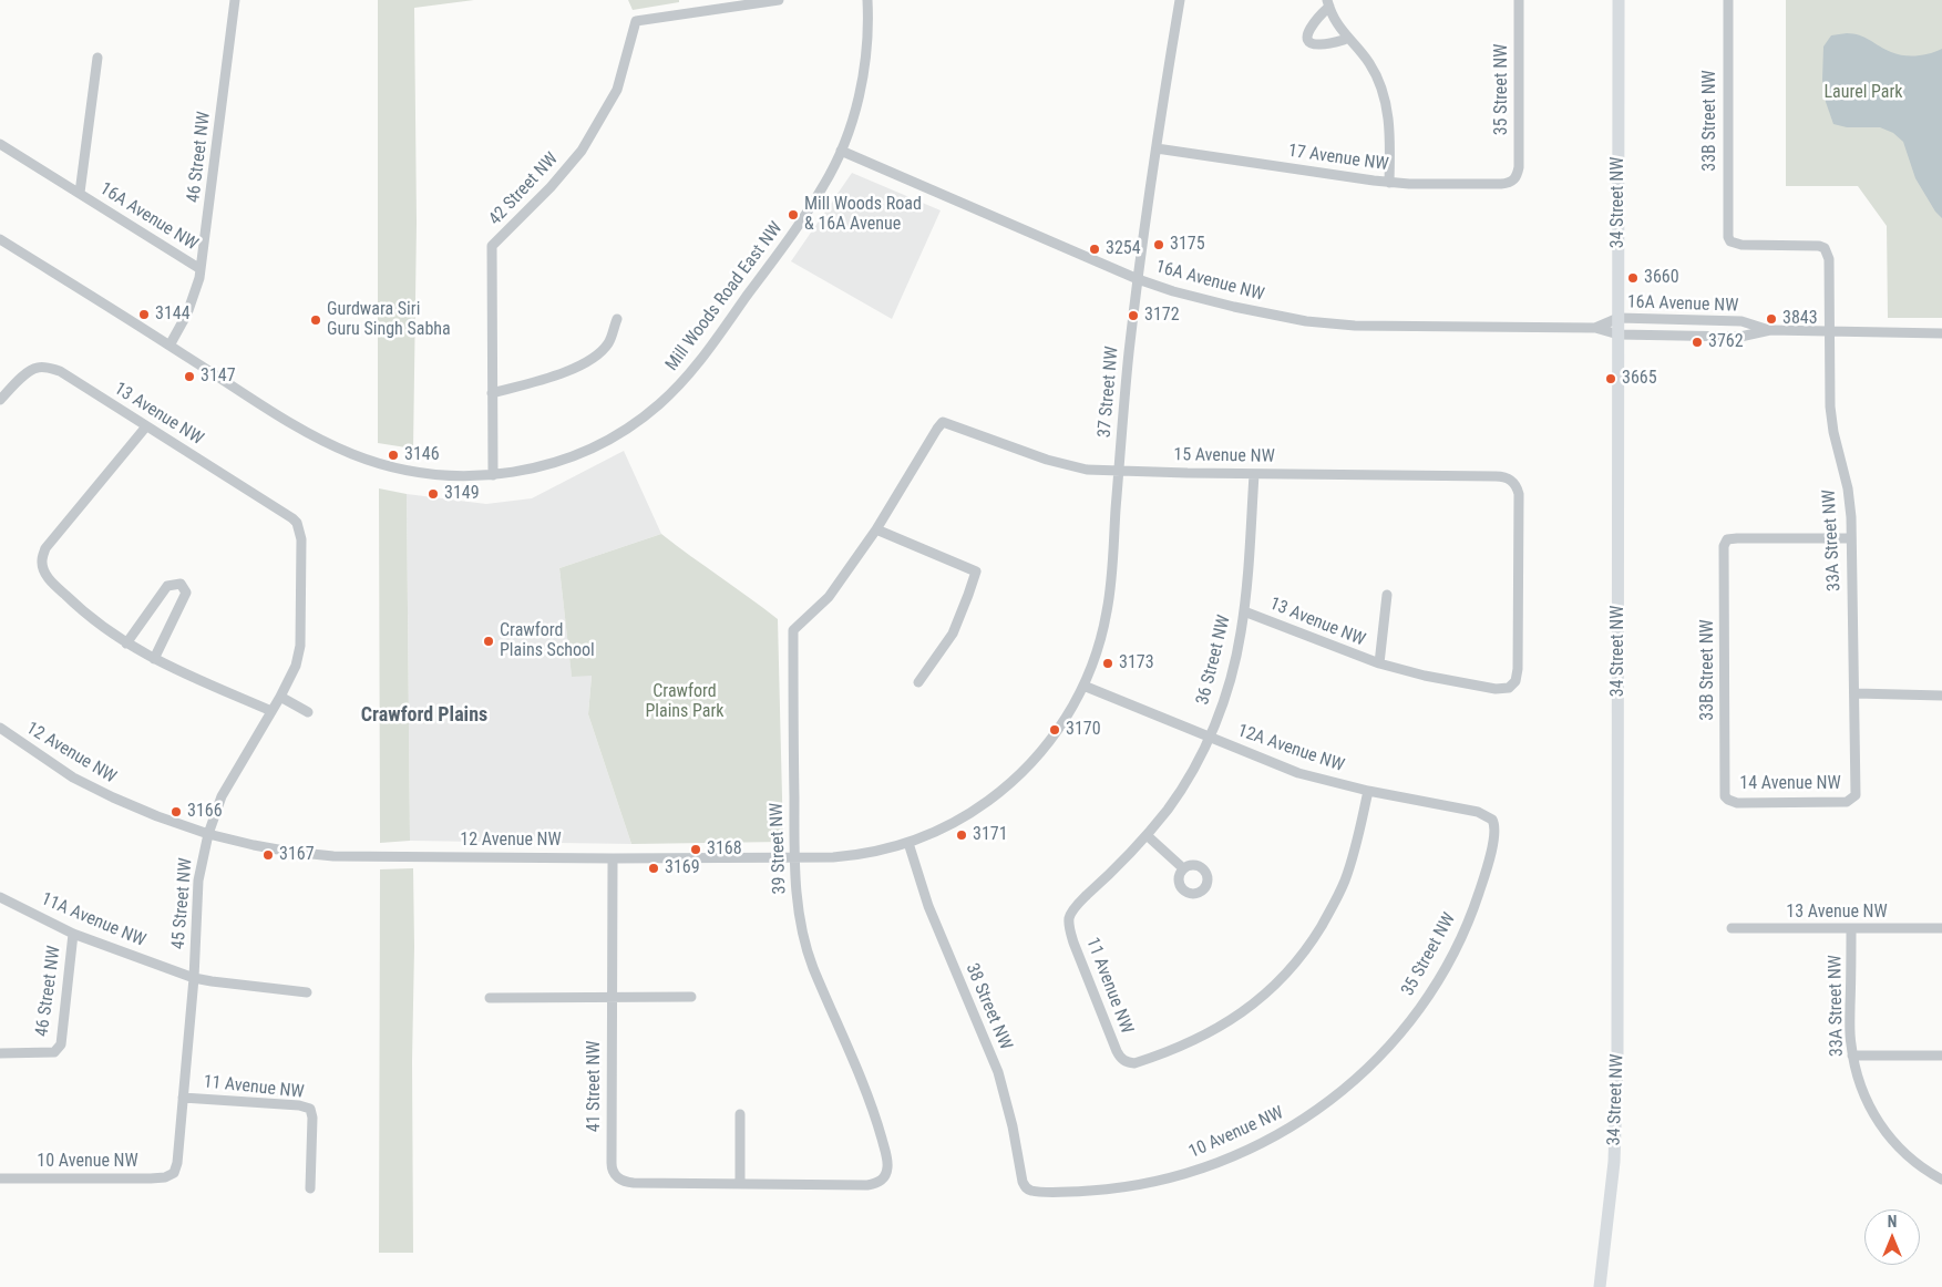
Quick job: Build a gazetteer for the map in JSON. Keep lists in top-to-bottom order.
{
  "streets": {
    "main road": ["34 Street NW"],
    "street": [
      "35 Street NW",
      "33B Street NW",
      "46 Street NW",
      "17 Avenue NW",
      "42 Street NW",
      "16A Avenue NW",
      "Mill Woods Road East NW",
      "37 Street NW",
      "13 Avenue NW",
      "15 Avenue NW",
      "33A Street NW",
      "36 Street NW",
      "12A Avenue NW",
      "12 Avenue NW",
      "14 Avenue NW",
      "39 Street NW",
      "45 Street NW",
      "11A Avenue NW",
      "11 Avenue NW",
      "38 Street NW",
      "41 Street NW",
      "10 Avenue NW"
    ]
  },
  "crossings": [
    ["35 Street NW", "17 Avenue NW"],
    ["35 Street NW", "12A Avenue NW"],
    ["35 Street NW", "10 Avenue NW"],
    ["33B Street NW", "33A Street NW"],
    ["33B Street NW", "14 Avenue NW"],
    ["46 Street NW", "16A Avenue NW"],
    ["46 Street NW", "Mill Woods Road East NW"],
    ["46 Street NW", "11A Avenue NW"],
    ["17 Avenue NW", "37 Street NW"],
    ["42 Street NW", "Mill Woods Road East NW"],
    ["34 Street NW", "16A Avenue NW"],
    ["16A Avenue NW", "Mill Woods Road East NW"],
    ["16A Avenue NW", "37 Street NW"],
    ["16A Avenue NW", "33A Street NW"],
    ["37 Street NW", "15 Avenue NW"],
    ["37 Street NW", "12A Avenue NW"],
    ["37 Street NW", "12 Avenue NW"],
    ["13 Avenue NW", "15 Avenue NW"],
    ["13 Avenue NW", "33A Street NW"],
    ["13 Avenue NW", "36 Street NW"],
    ["13 Avenue NW", "45 Street NW"],
    ["15 Avenue NW", "36 Street NW"],
    ["15 Avenue NW", "39 Street NW"],
    ["33A Street NW", "14 Avenue NW"],
    ["36 Street NW", "12A Avenue NW"],
    ["36 Street NW", "11 Avenue NW"],
    ["12A Avenue NW", "11 Avenue NW"],
    ["12 Avenue NW", "39 Street NW"],
    ["12 Avenue NW", "45 Street NW"],
    ["12 Avenue NW", "38 Street NW"],
    ["12 Avenue NW", "41 Street NW"],
    ["39 Street NW", "41 Street NW"],
    ["45 Street NW", "11A Avenue NW"],
    ["45 Street NW", "11 Avenue NW"],
    ["45 Street NW", "10 Avenue NW"],
    ["38 Street NW", "10 Avenue NW"]
  ],
  "districts": ["Crawford Plains"],
  "parks": ["Laurel Park", "Crawford Plains Park"],
  "places": [
    "Mill Woods Road & 16A Avenue",
    "3175",
    "3254",
    "3660",
    "3144",
    "3172",
    "3843",
    "Gurdwara Siri Guru Singh Sabha",
    "3762",
    "3147",
    "3665",
    "3146",
    "3149",
    "Crawford Plains School",
    "3173",
    "3170",
    "3166",
    "3171",
    "3168",
    "3167",
    "3169"
  ],
  "north": "top"
}
